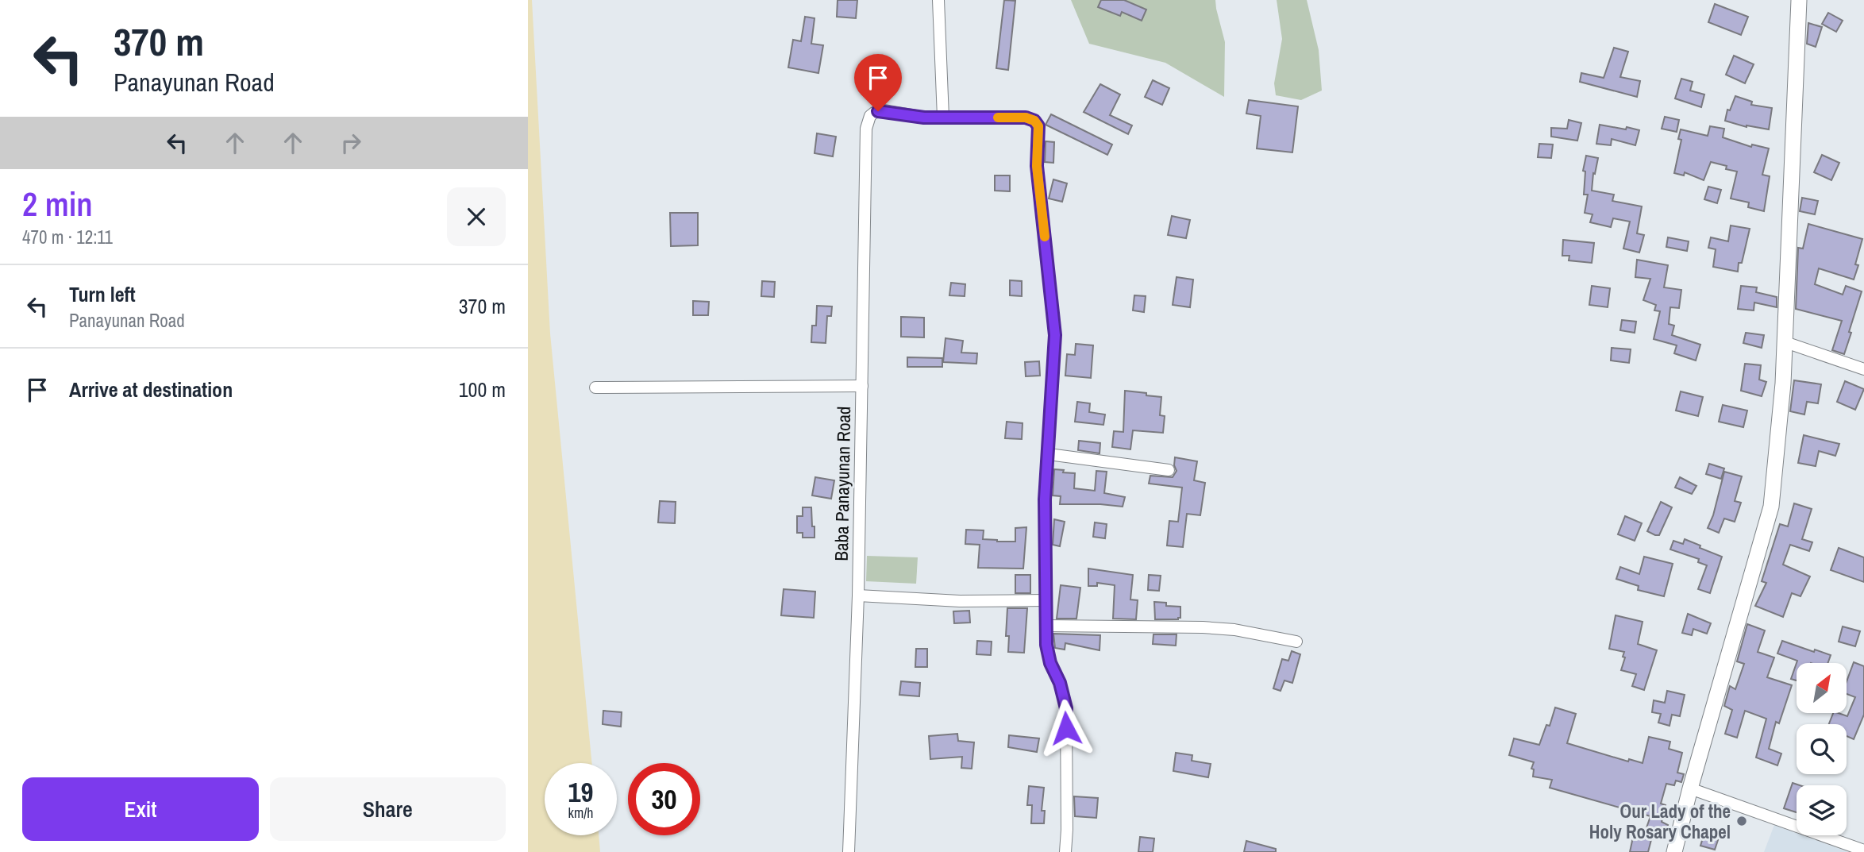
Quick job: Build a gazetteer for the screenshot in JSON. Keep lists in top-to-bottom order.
{
  "streets": {
    "street": ["Baba Panayunan Road"]
  },
  "places": ["Our Lady of the Holy Rosary Chapel"],
  "north": "top right",
  "page": {
    "turn": ["370 m", "Panayunan Road"],
    "heading": ["2 min", "470 m · 12:11"],
    "list": [
      {
        "name": "Turn left",
        "note": "Panayunan Road",
        "value": "370 m"
      },
      {
        "name": "Arrive at destination",
        "value": "100 m"
      }
    ],
    "speed": "19 km/h",
    "limit": "30",
    "buttons": ["Exit", "Share"]
  }
}
